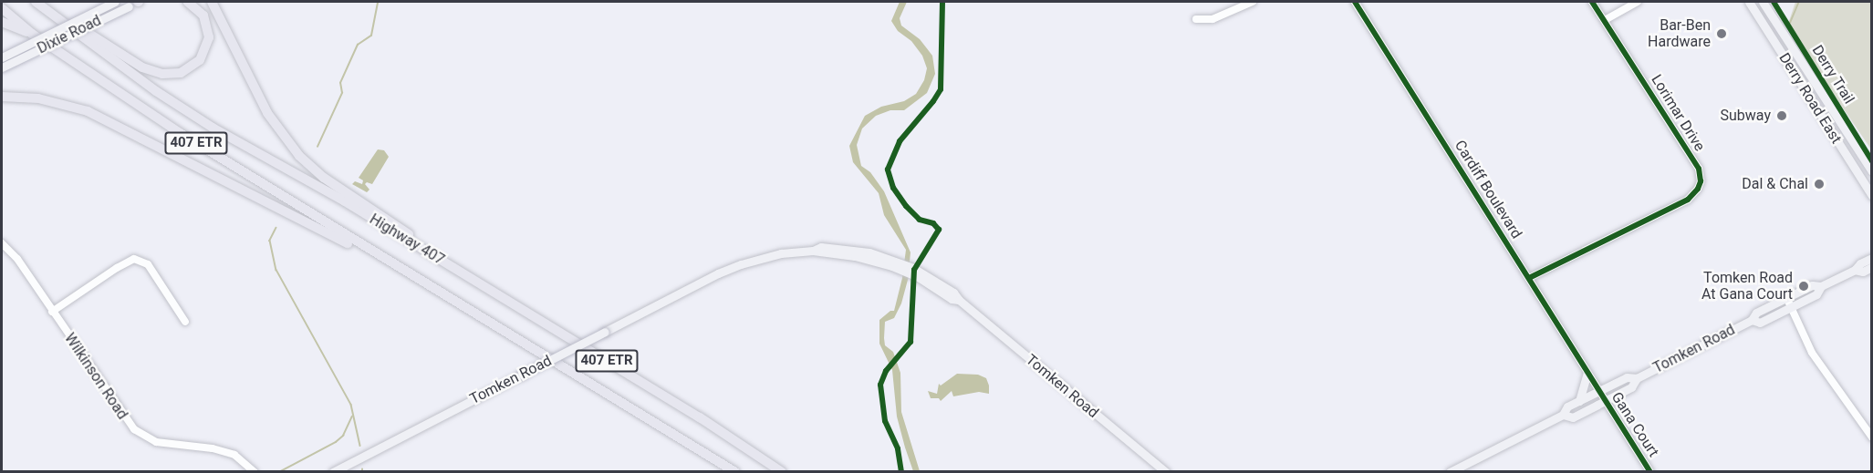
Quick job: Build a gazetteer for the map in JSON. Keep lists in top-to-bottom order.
{
  "streets": {
    "highway": ["407 ETR", "Highway 407"],
    "main road": ["Dixie Road", "Derry Road East", "Tomken Road"],
    "street": [
      "Lorimar Drive",
      "Cardiff Boulevard",
      "Wilkinson Road",
      "Gana Court"
    ],
    "cycle path": ["Derry Trail"]
  },
  "crossings": [
    ["Lorimar Drive", "Cardiff Boulevard"],
    ["Cardiff Boulevard", "Tomken Road"],
    ["Cardiff Boulevard", "Gana Court"],
    ["Tomken Road", "Gana Court"]
  ],
  "places": [
    "Bar-Ben Hardware",
    "Subway",
    "Dal & Chal",
    "Tomken Road At Gana Court"
  ]
}
